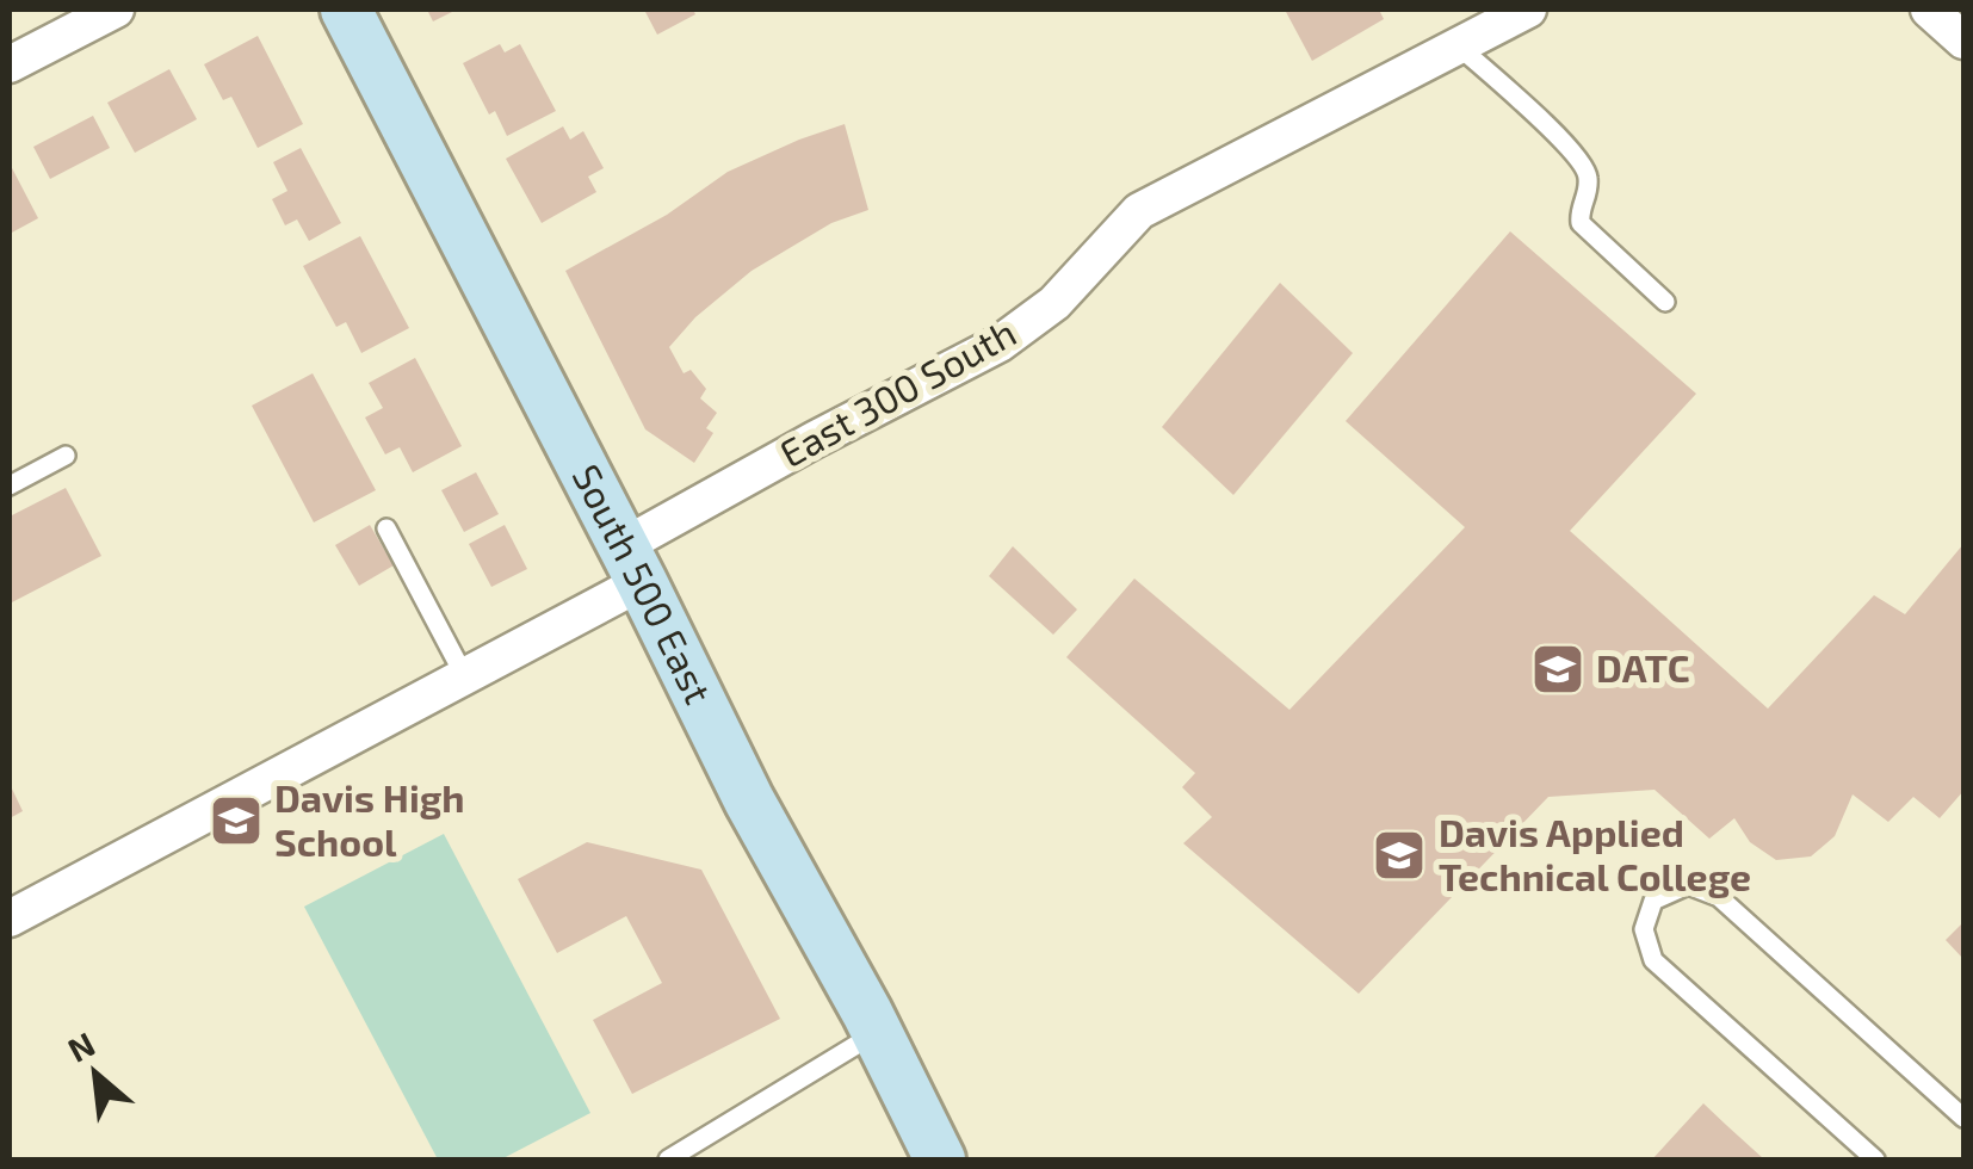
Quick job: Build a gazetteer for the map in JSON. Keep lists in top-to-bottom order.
{
  "streets": {
    "street": ["East 300 South", "South 500 East"]
  },
  "crossings": [
    ["East 300 South", "South 500 East"]
  ],
  "places": {
    "school or university": ["DATC", "Davis High School", "Davis Applied Technical College"]
  },
  "north": "top left"
}
